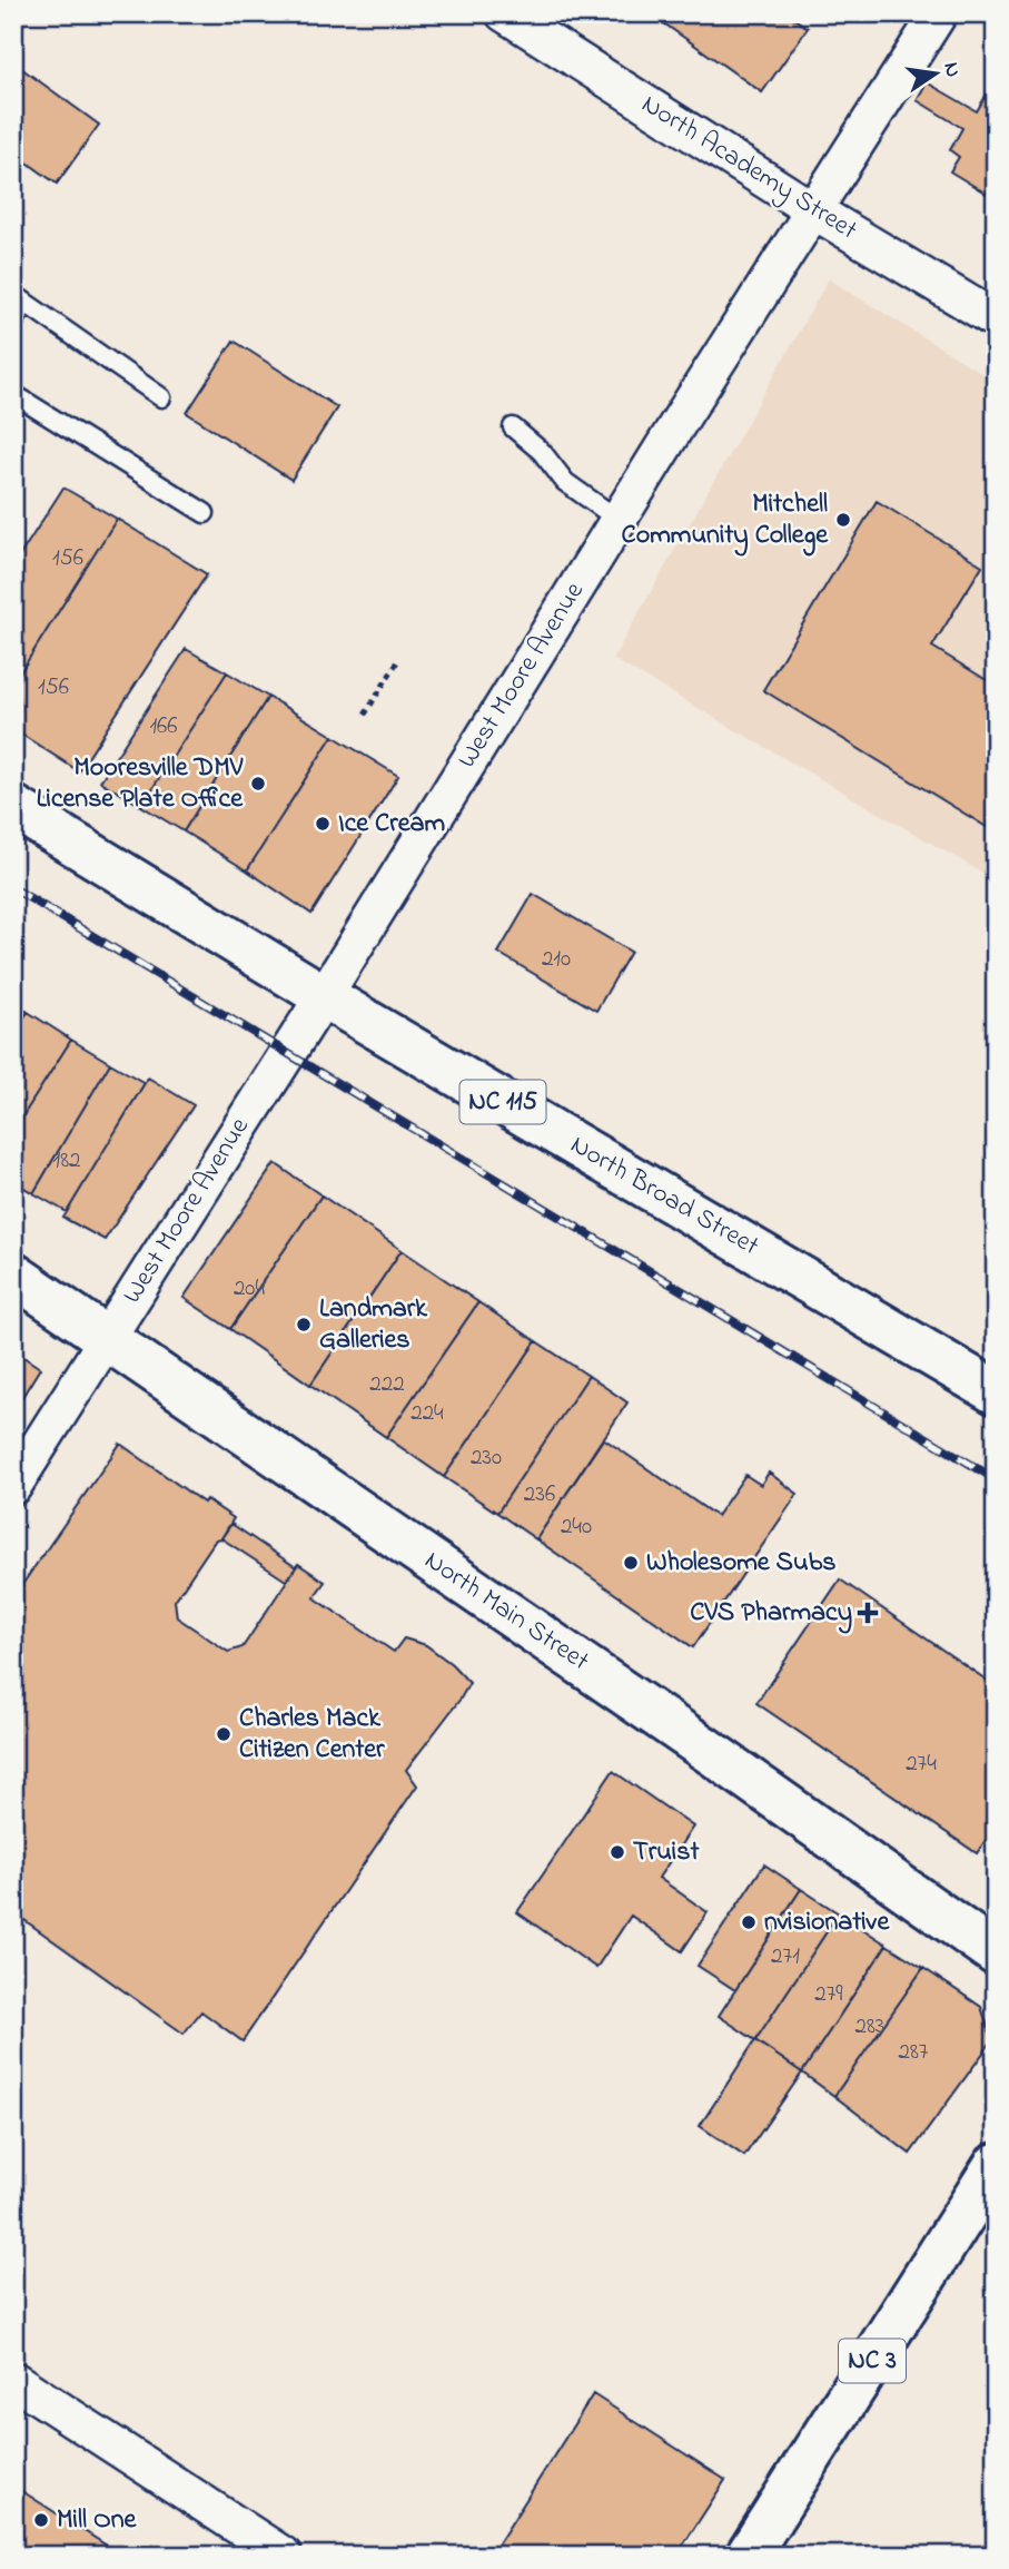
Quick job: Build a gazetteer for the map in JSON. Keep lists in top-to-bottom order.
{
  "streets": {
    "main road": [
      "NC 115",
      "North Broad Street",
      "North Main Street",
      "NC 3"
    ],
    "street": ["North Academy Street", "West Moore Avenue"]
  },
  "crossings": [
    ["North Academy Street", "West Moore Avenue"],
    ["West Moore Avenue", "North Broad Street"],
    ["West Moore Avenue", "North Main Street"]
  ],
  "places": {
    "other": [
      "Mitchell Community College",
      "Mooresville DMV License Plate Office",
      "Ice Cream",
      "Landmark Galleries",
      "Wholesome Subs",
      "Charles Mack Citizen Center",
      "Truist",
      "nvisionative",
      "Mill One"
    ],
    "health": ["CVS Pharmacy"]
  },
  "house_numbers": [
    "156",
    "156",
    "166",
    "210",
    "182",
    "204",
    "222",
    "224",
    "230",
    "236",
    "240",
    "274",
    "271",
    "279",
    "283",
    "287"
  ],
  "north": "right"
}
